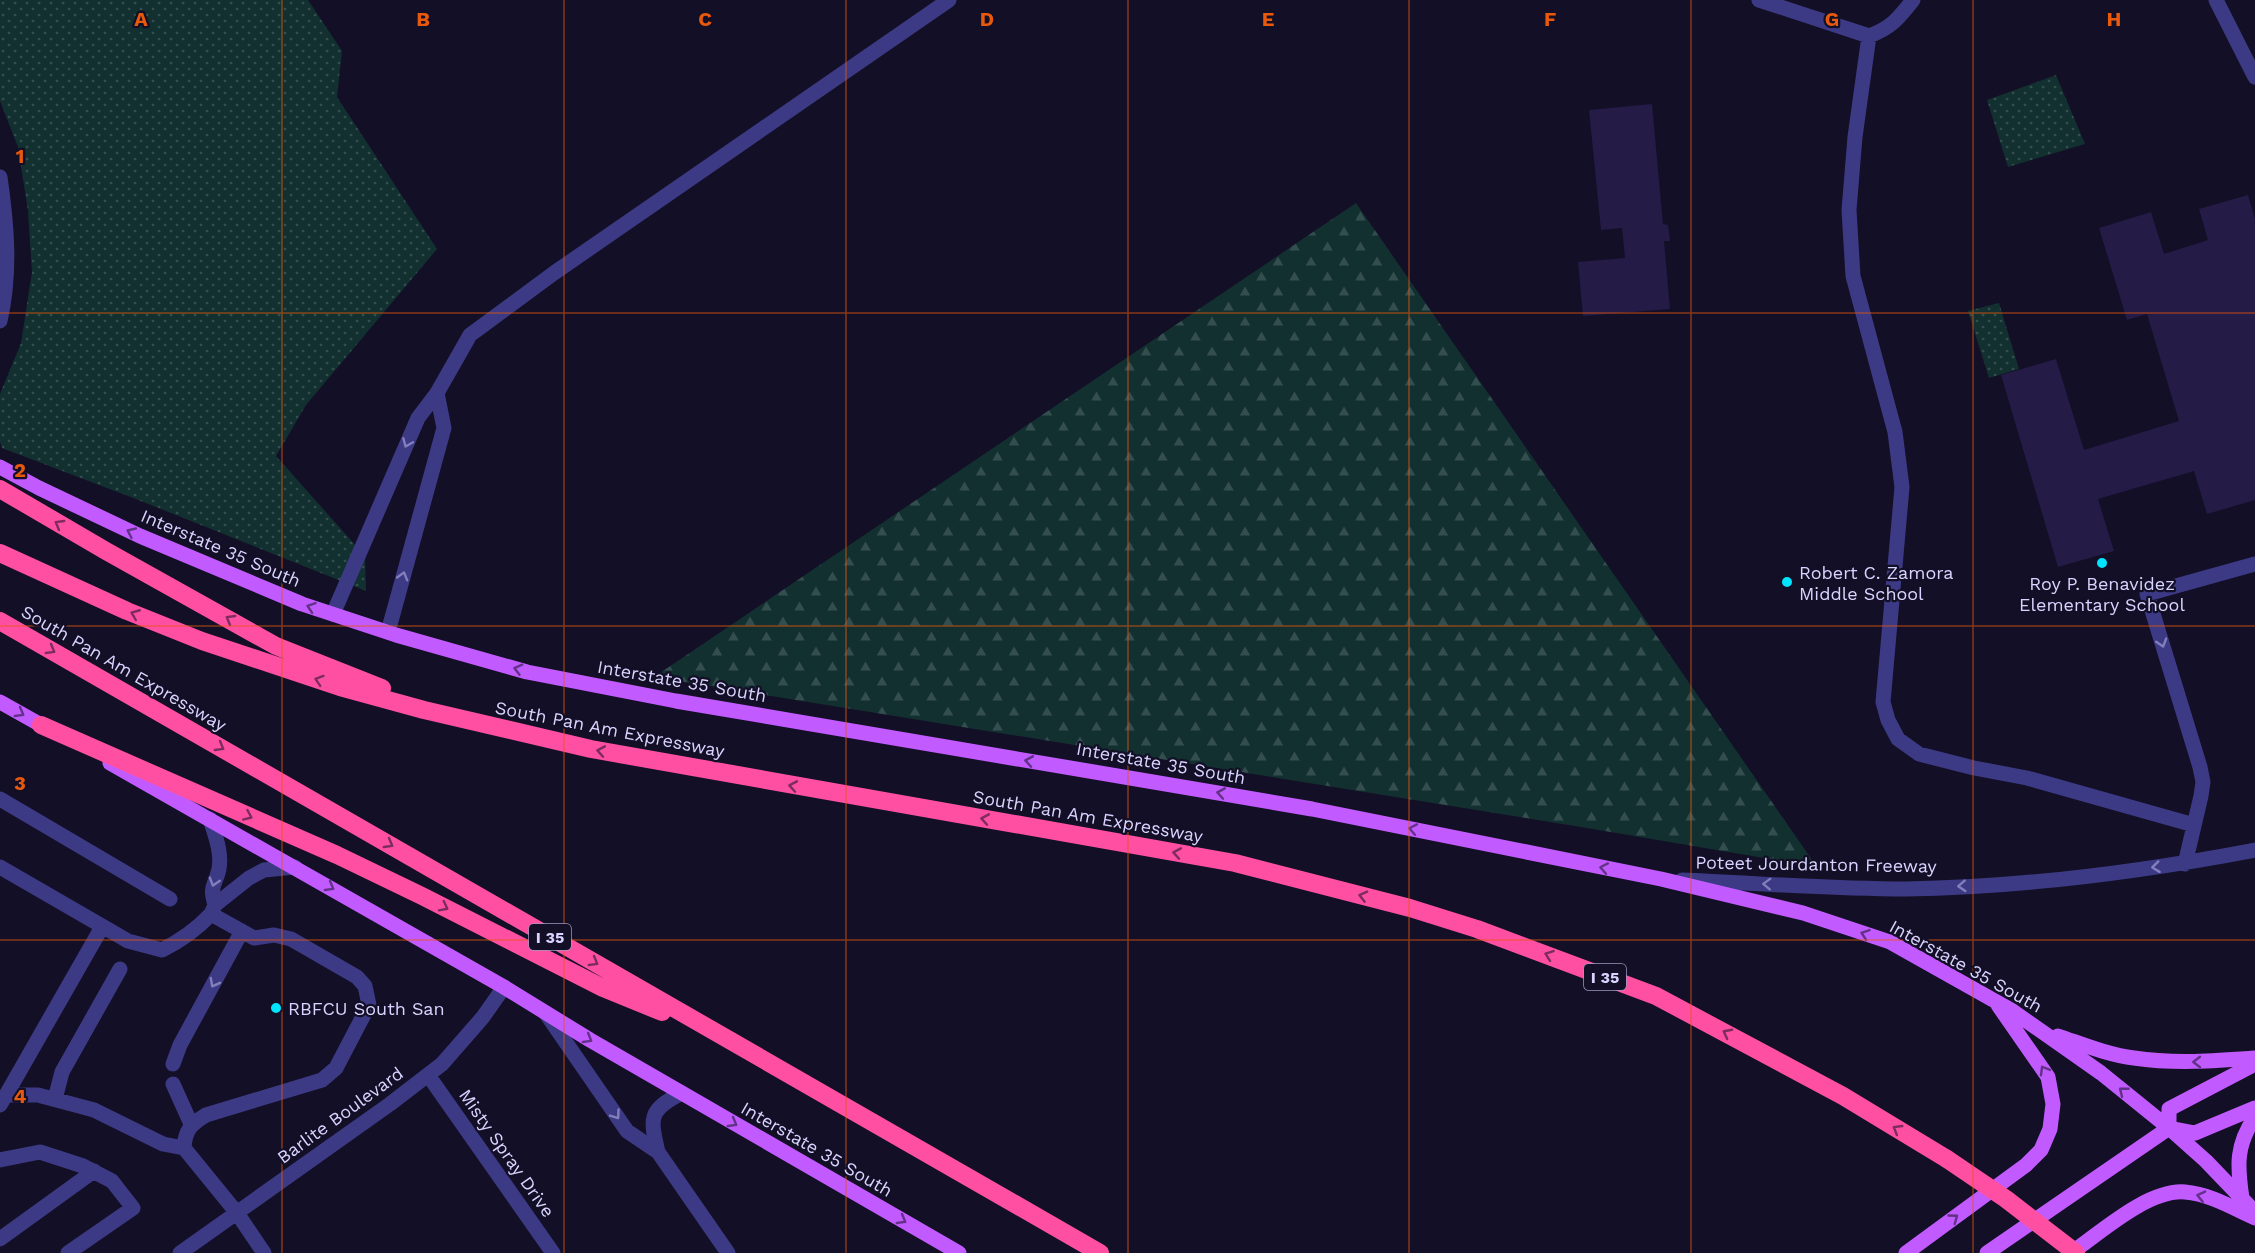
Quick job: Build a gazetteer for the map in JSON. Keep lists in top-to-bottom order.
{
  "streets": {
    "highway": ["South Pan Am Expressway", "I 35"],
    "main road": ["Interstate 35 South"],
    "street": ["Poteet Jourdanton Freeway", "Barlite Boulevard", "Misty Spray Drive"]
  },
  "crossings": [
    ["Interstate 35 South", "Poteet Jourdanton Freeway"],
    ["Interstate 35 South", "Barlite Boulevard"],
    ["Barlite Boulevard", "Misty Spray Drive"]
  ],
  "one_way": ["Poteet Jourdanton Freeway"],
  "places": ["Roy P. Benavidez Elementary School", "Robert C. Zamora Middle School", "RBFCU South San"],
  "grid": {
    "columns": [
      "A",
      "B",
      "C",
      "D",
      "E",
      "F",
      "G",
      "H"
    ],
    "rows": [
      "1",
      "2",
      "3",
      "4"
    ]
  }
}
